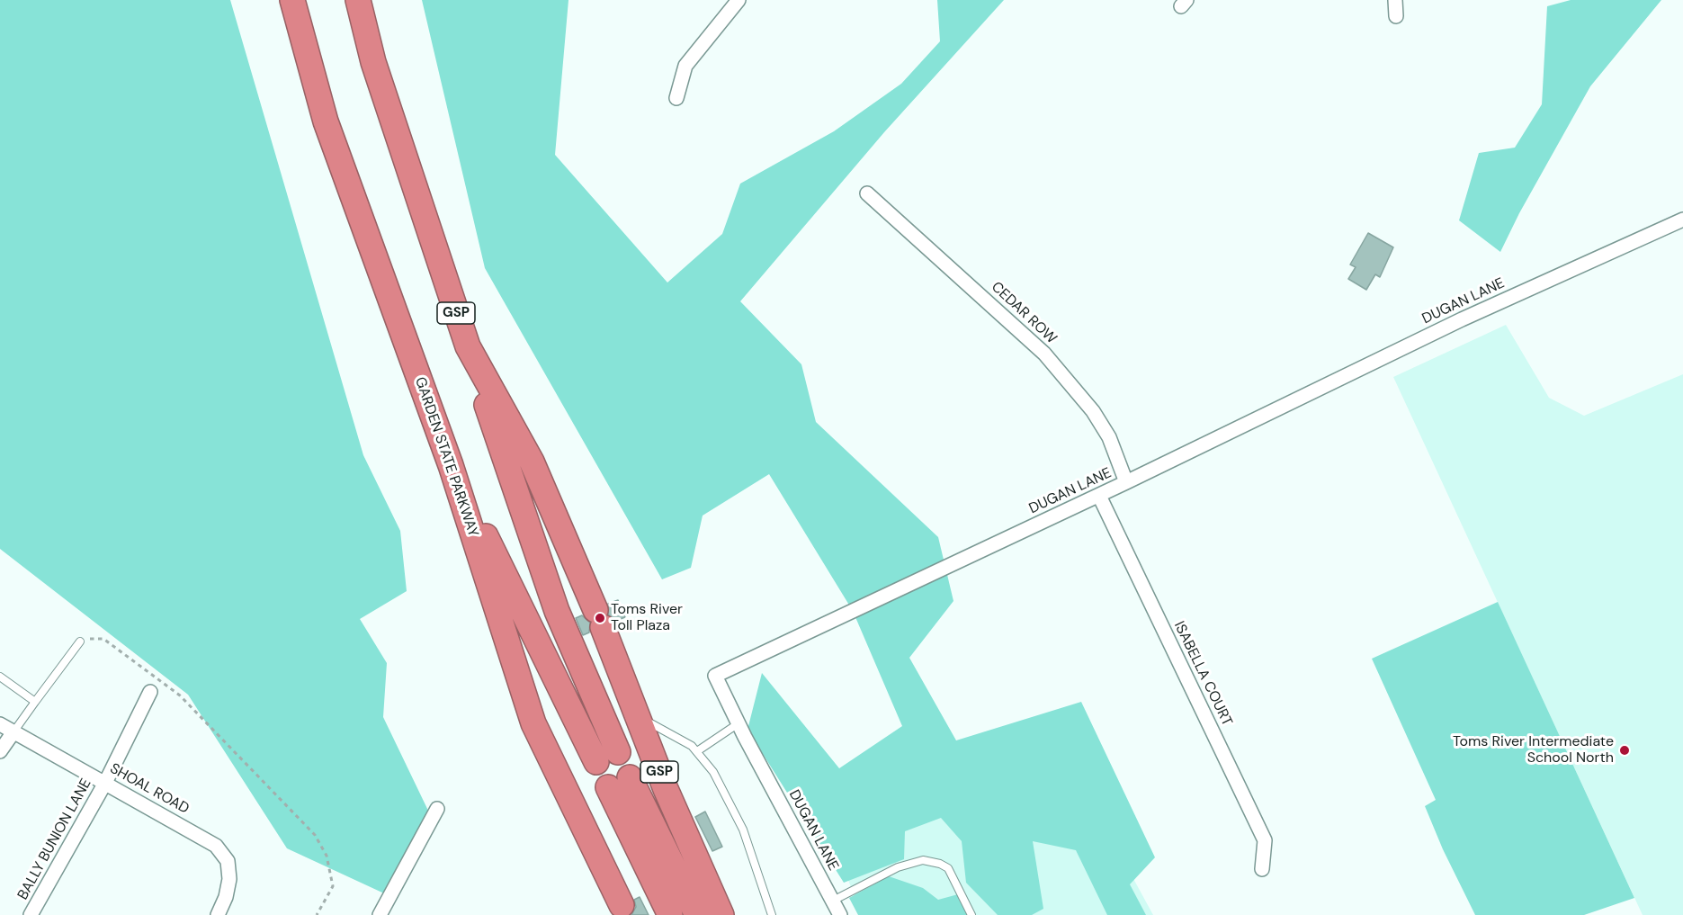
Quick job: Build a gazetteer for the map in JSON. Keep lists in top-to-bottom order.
{
  "streets": {
    "highway": ["GSP", "GARDEN STATE PARKWAY"],
    "street": [
      "DUGAN LANE",
      "CEDAR ROW",
      "ISABELLA COURT",
      "SHOAL ROAD",
      "BALLY BUNION LANE"
    ]
  },
  "crossings": [
    ["DUGAN LANE", "CEDAR ROW"],
    ["DUGAN LANE", "ISABELLA COURT"],
    ["SHOAL ROAD", "BALLY BUNION LANE"]
  ],
  "places": ["Toms River Toll Plaza", "Toms River Intermediate School North"]
}
